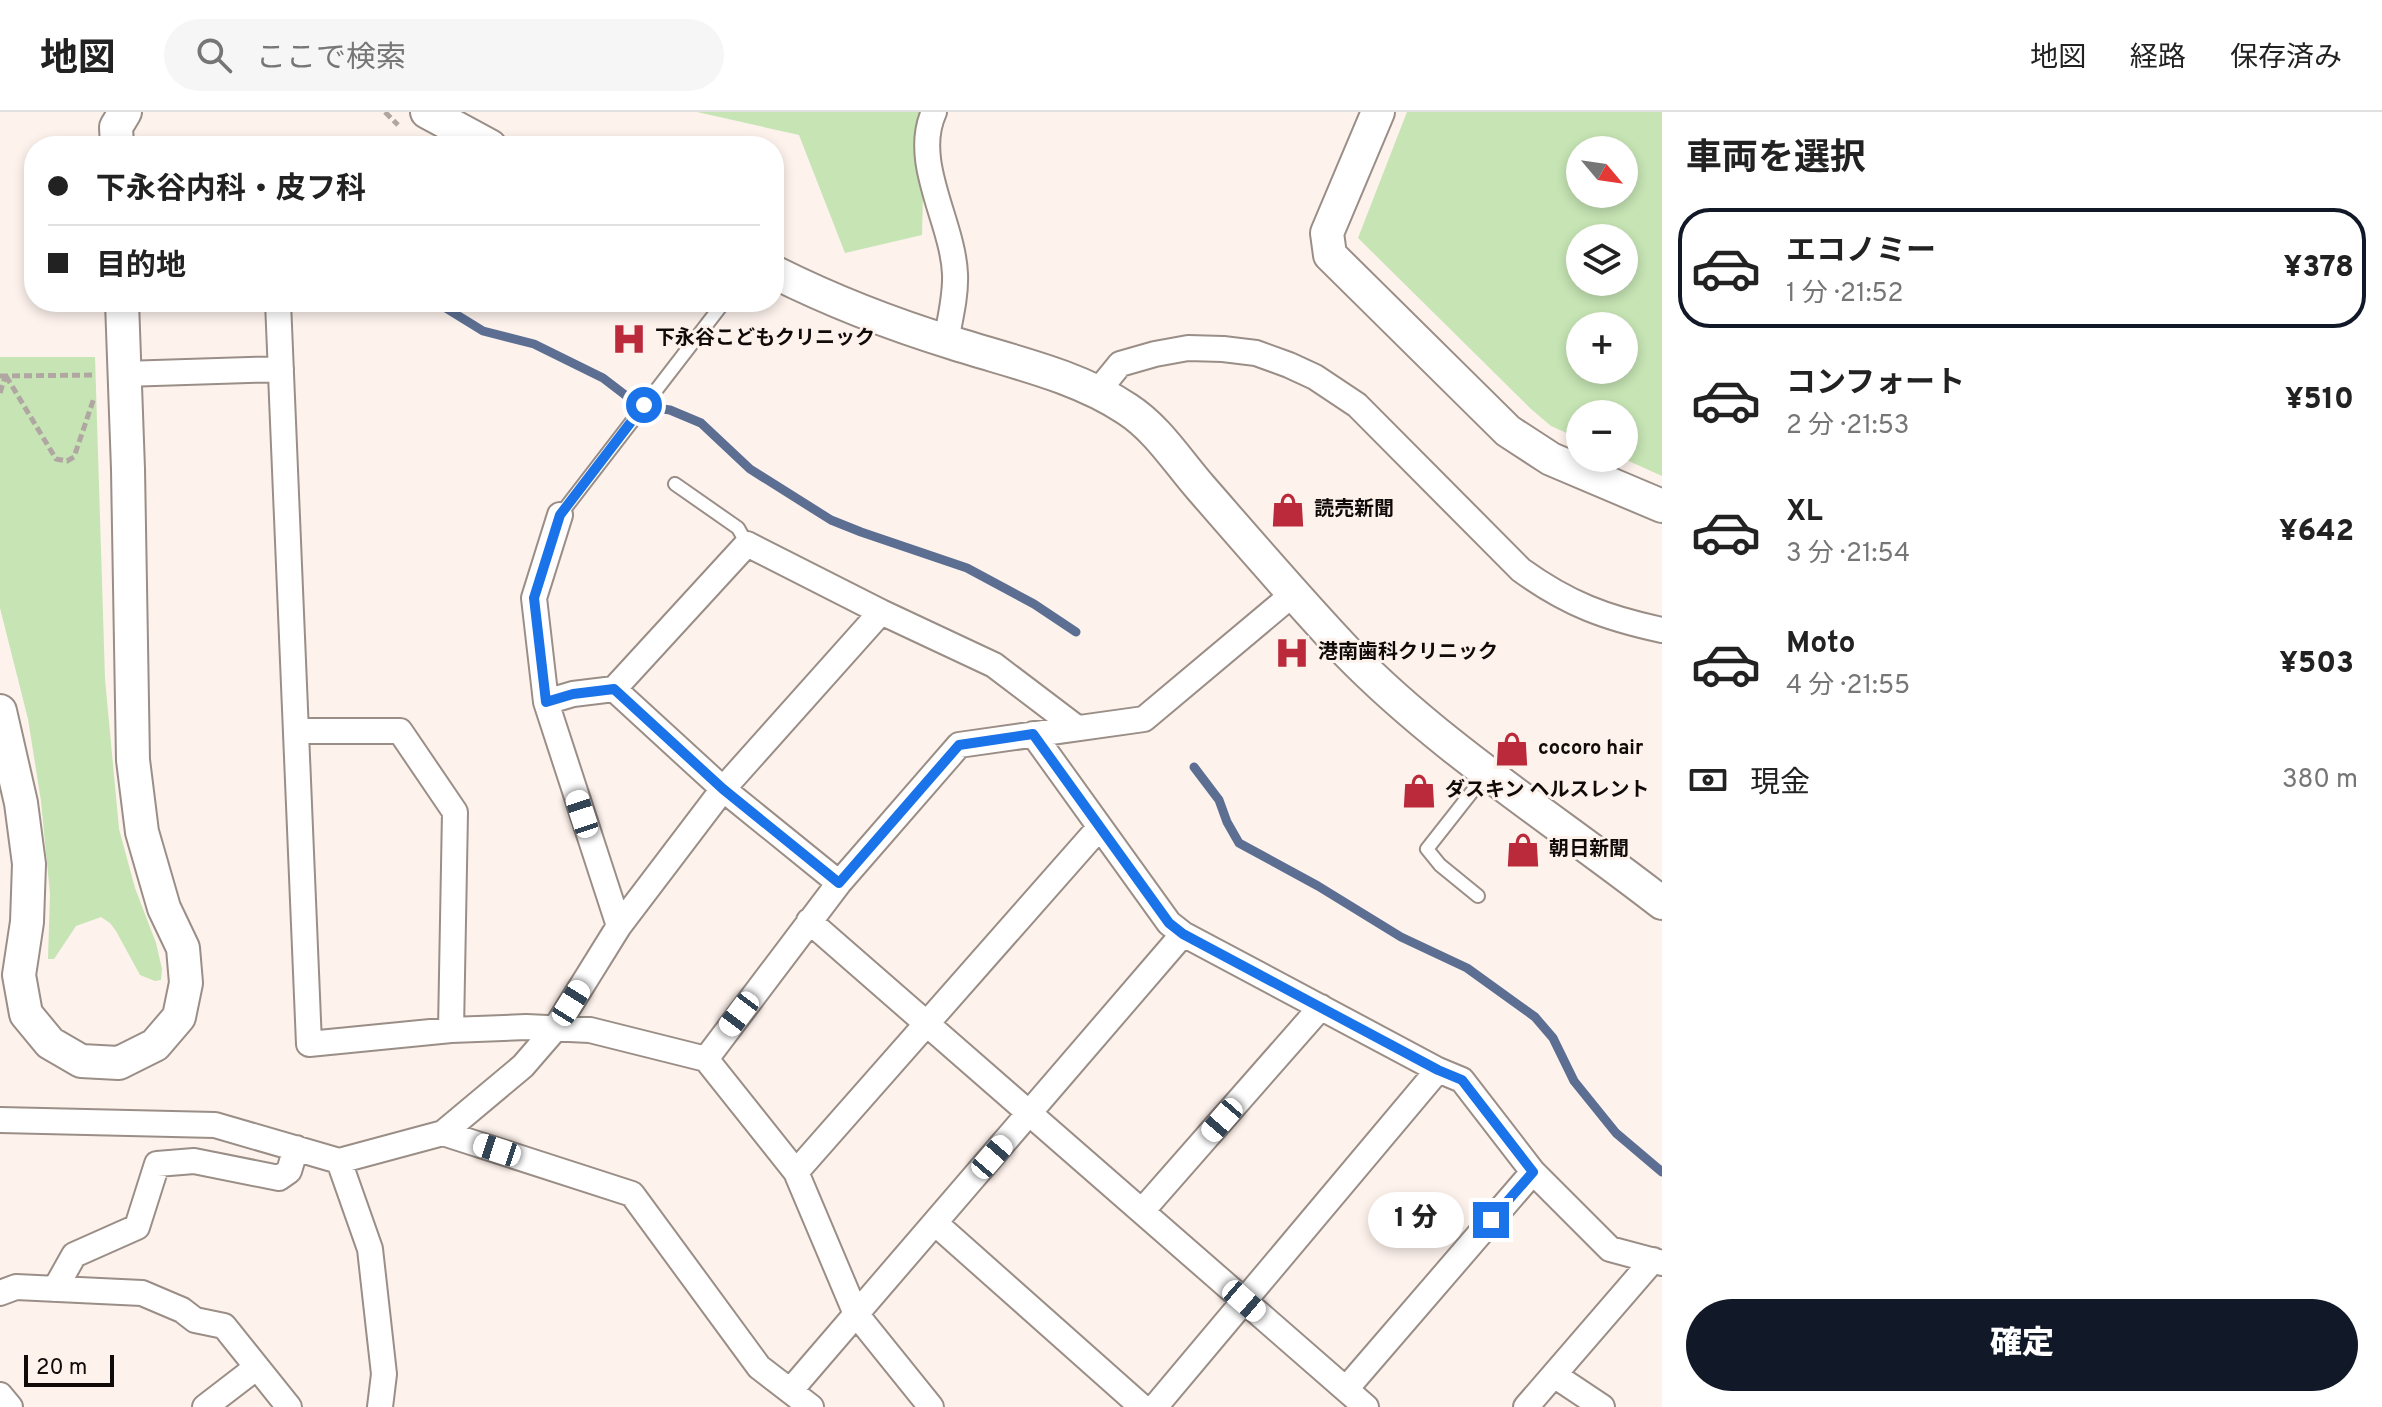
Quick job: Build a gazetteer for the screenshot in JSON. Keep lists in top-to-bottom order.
{
  "places": {
    "hospital": ["下永谷こどもクリニック", "港南歯科クリニック"],
    "shop": [
      "読売新聞",
      "cocoro hair",
      "ダスキン ヘルスレント",
      "朝日新聞"
    ]
  },
  "scale_bar": "20 m",
  "north": "bottom right",
  "page": {
    "header": "地図",
    "search": "ここで検索",
    "nav": ["地図", "経路", "保存済み"],
    "heading": "車両を選択",
    "map_buttons": ["+", "−"],
    "banner": ["下永谷内科・皮フ科", "目的地"],
    "list": [
      {
        "name": "エコノミー",
        "note": "1 分 · 21:52",
        "value": "¥378"
      },
      {
        "name": "コンフォート",
        "note": "2 分 · 21:53",
        "value": "¥510"
      },
      {
        "name": "XL",
        "note": "3 分 · 21:54",
        "value": "¥642"
      },
      {
        "name": "Moto",
        "note": "4 分 · 21:55",
        "value": "¥503"
      }
    ],
    "pay": ["現金", "380 m"],
    "bubble": "1 分",
    "buttons": "確定",
    "scale": "20 m"
  }
}
